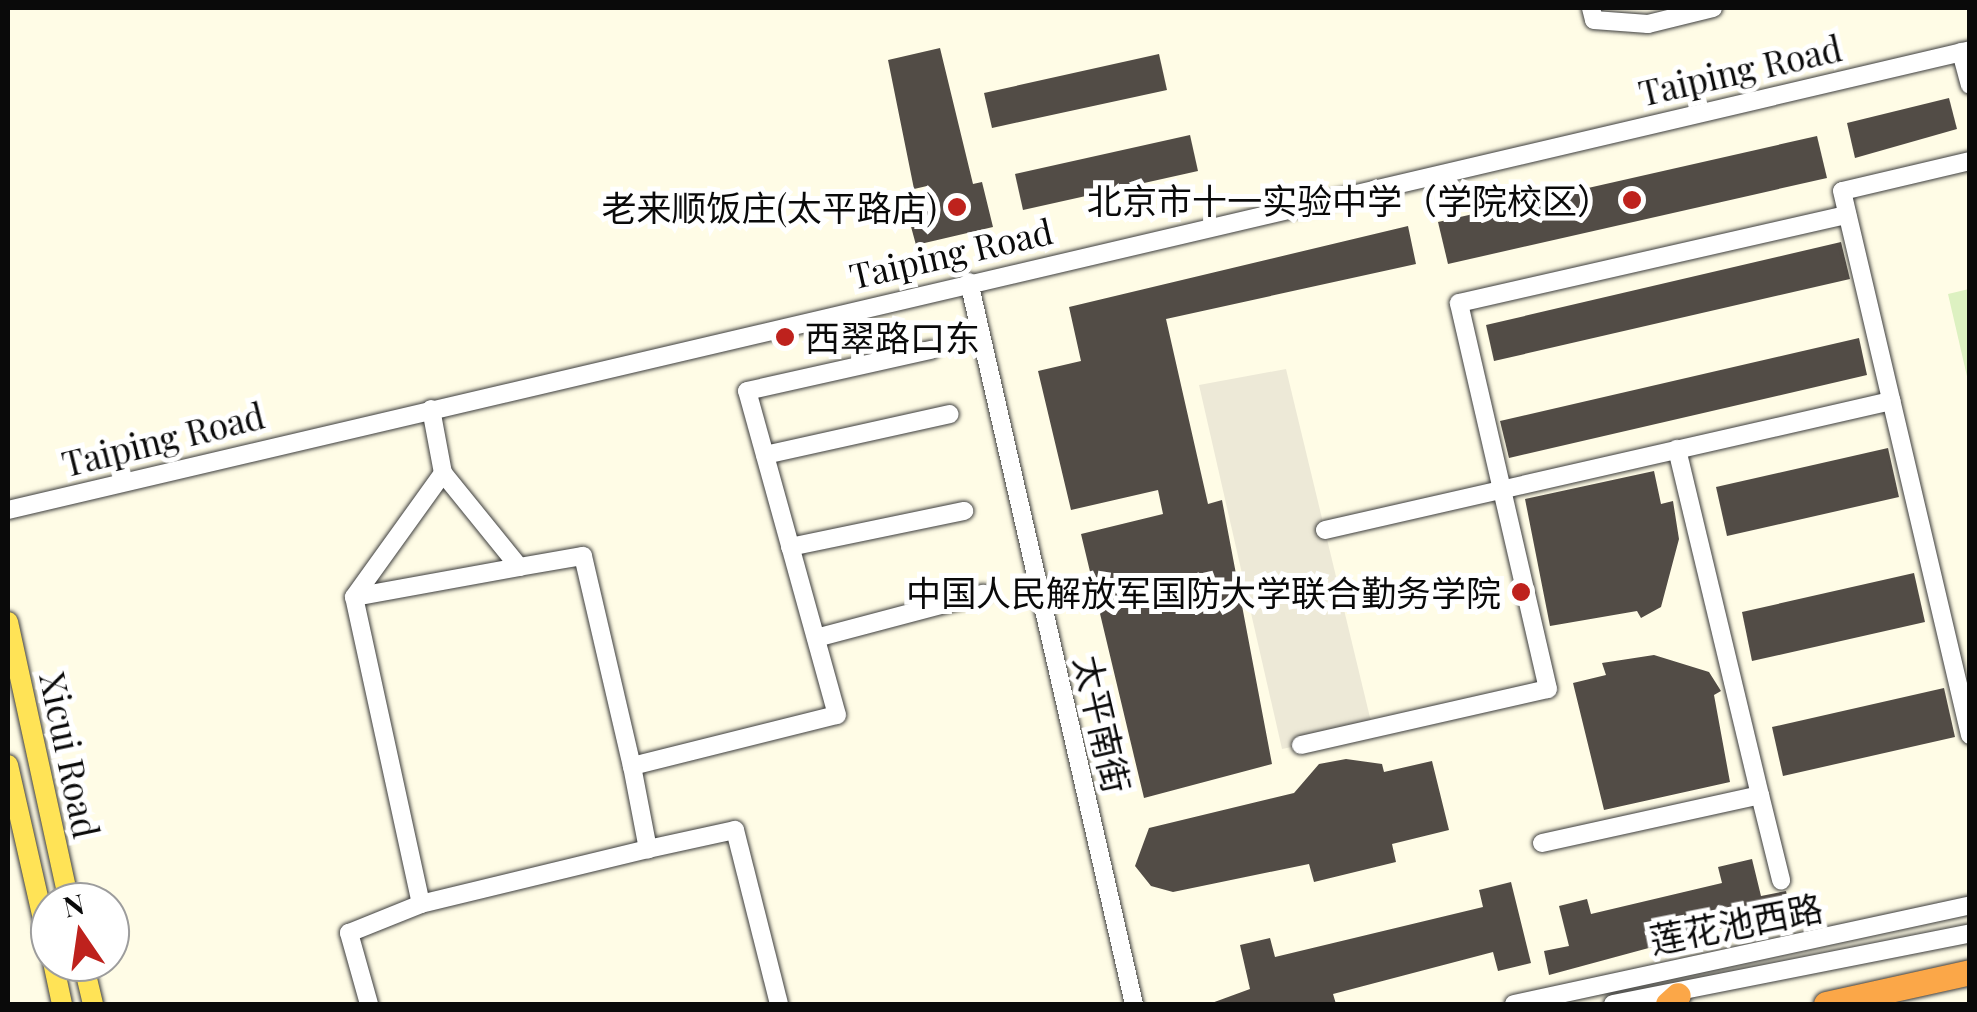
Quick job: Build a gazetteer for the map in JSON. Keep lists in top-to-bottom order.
{
  "streets": {
    "main road": ["Xicui Road"],
    "street": ["Taiping Road", "太平南街", "莲花池西路"]
  },
  "crossings": [
    ["Taiping Road", "太平南街"]
  ],
  "places": [
    "北京市十一实验中学（学院校区）",
    "老来顺饭庄(太平路店)",
    "西翠路口东",
    "中国人民解放军国防大学联合勤务学院"
  ],
  "north": "top"
}
